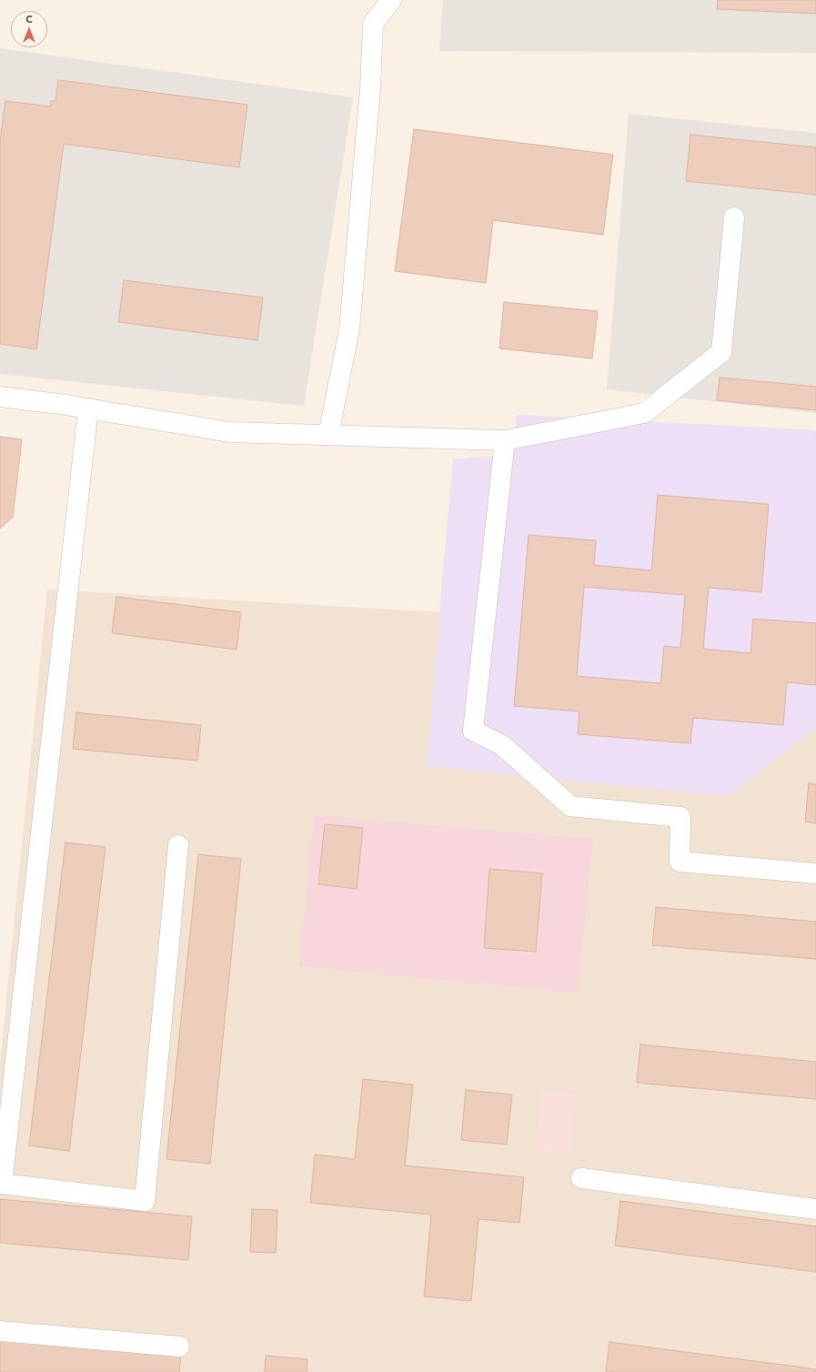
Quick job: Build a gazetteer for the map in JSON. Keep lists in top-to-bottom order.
{
  "north": "top"
}
